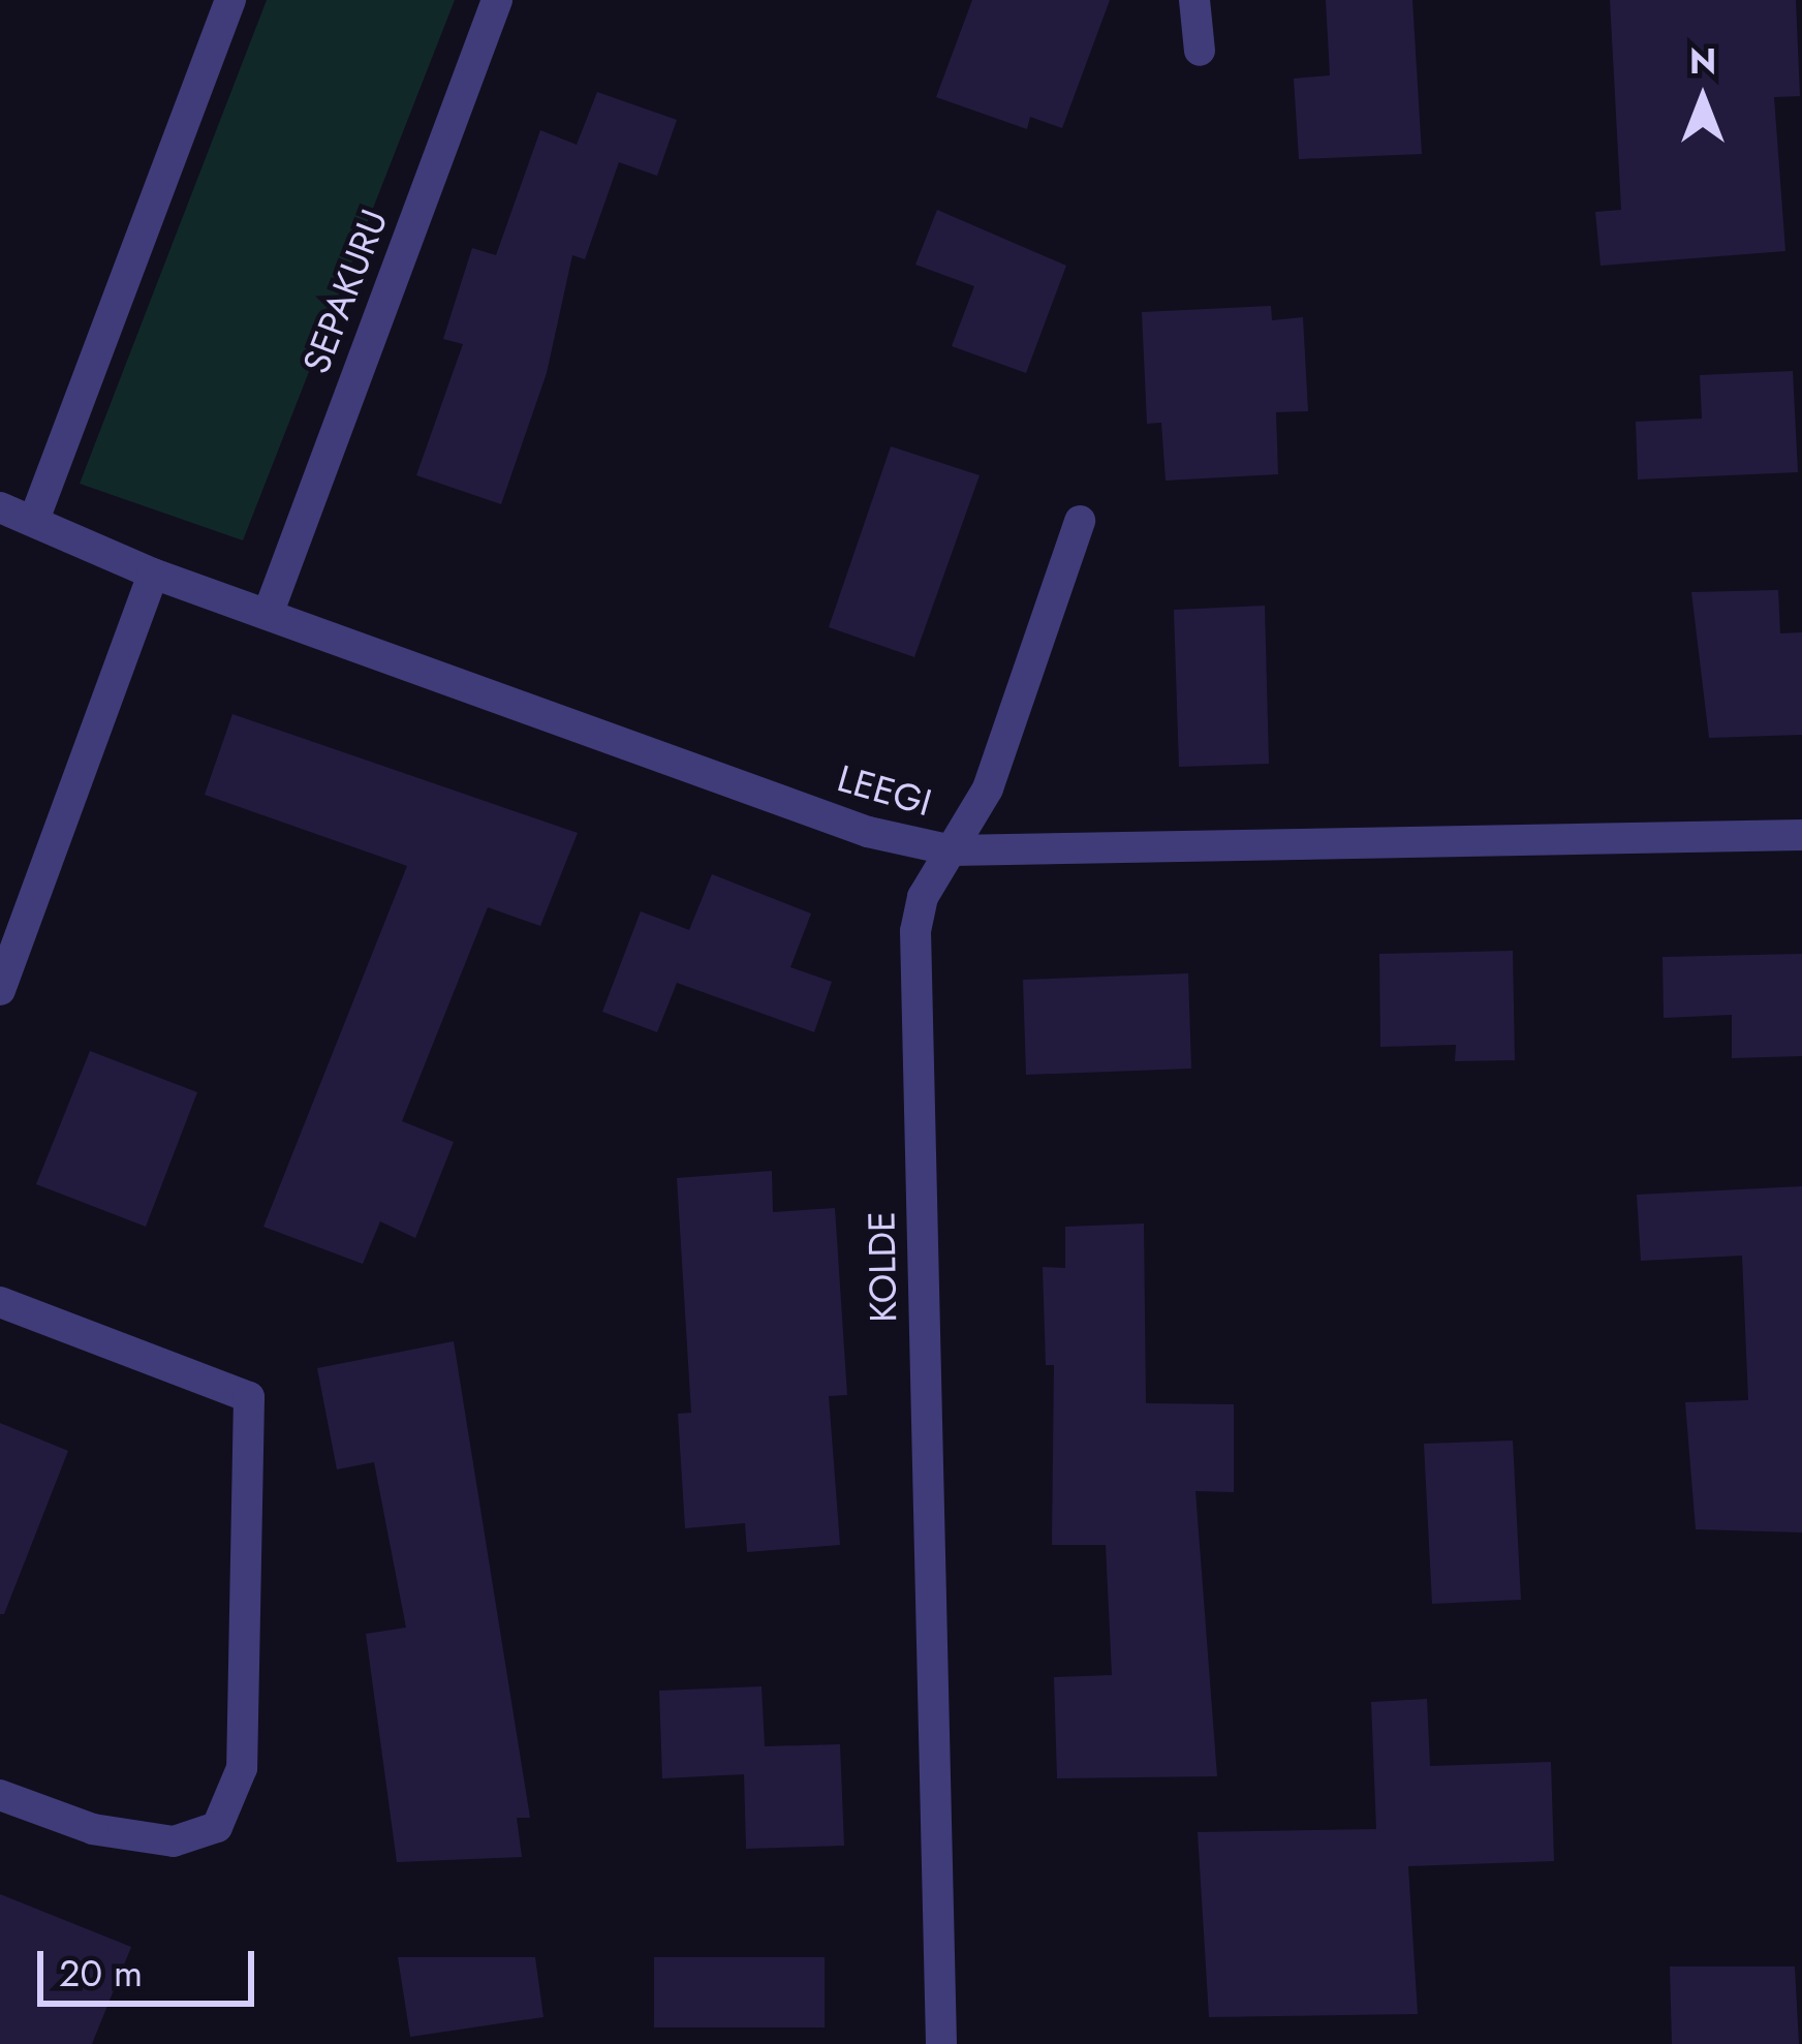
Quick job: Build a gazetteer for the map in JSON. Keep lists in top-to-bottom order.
{
  "streets": {
    "street": ["SEPAKURU", "LEEGI", "KOLDE"]
  },
  "crossings": [
    ["SEPAKURU", "LEEGI"],
    ["LEEGI", "KOLDE"]
  ],
  "scale_bar": "20 m",
  "north": "top"
}
